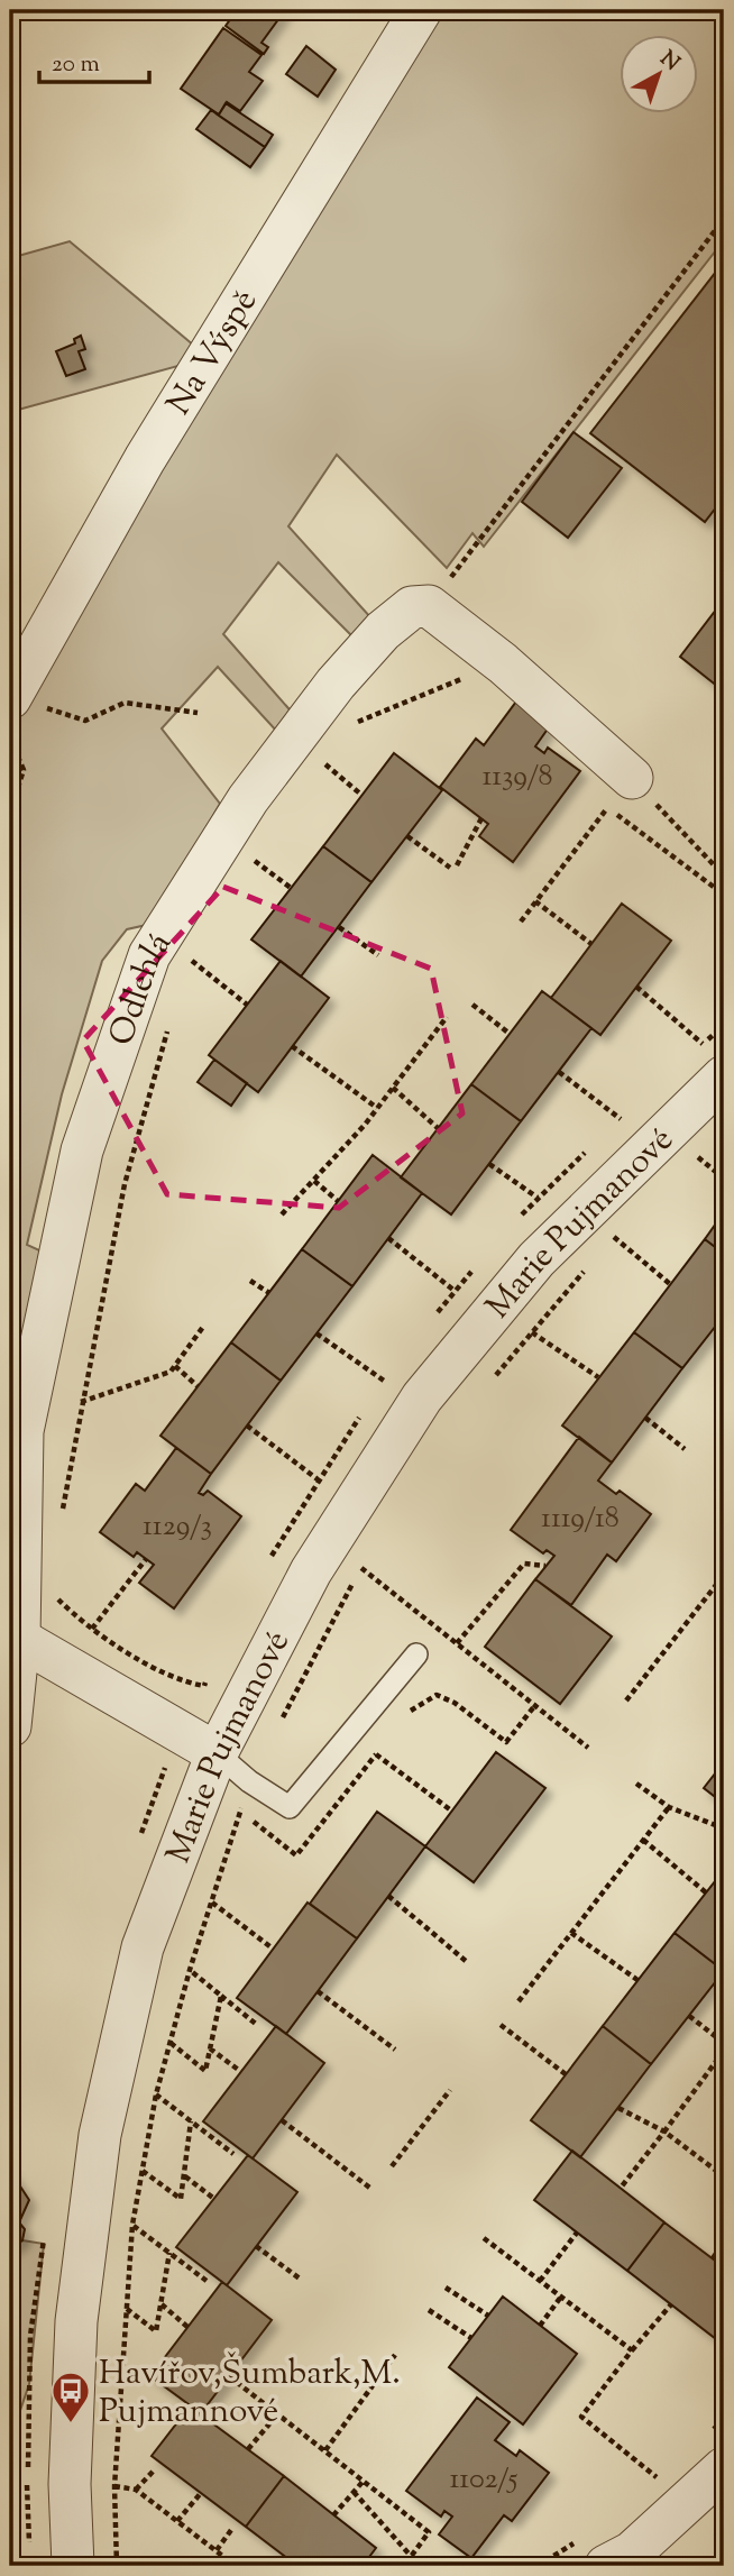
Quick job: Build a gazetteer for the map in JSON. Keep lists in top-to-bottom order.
{
  "streets": {
    "street": ["Na Výspě", "Odlehlá", "Marie Pujmanové"]
  },
  "places": {
    "bus stop": ["Havířov,Šumbark,M. Pujmannové"]
  },
  "house_numbers": [
    "1139/8",
    "1119/18",
    "1129/3",
    "1102/5"
  ],
  "scale_bar": "20 m",
  "north": "top right"
}
